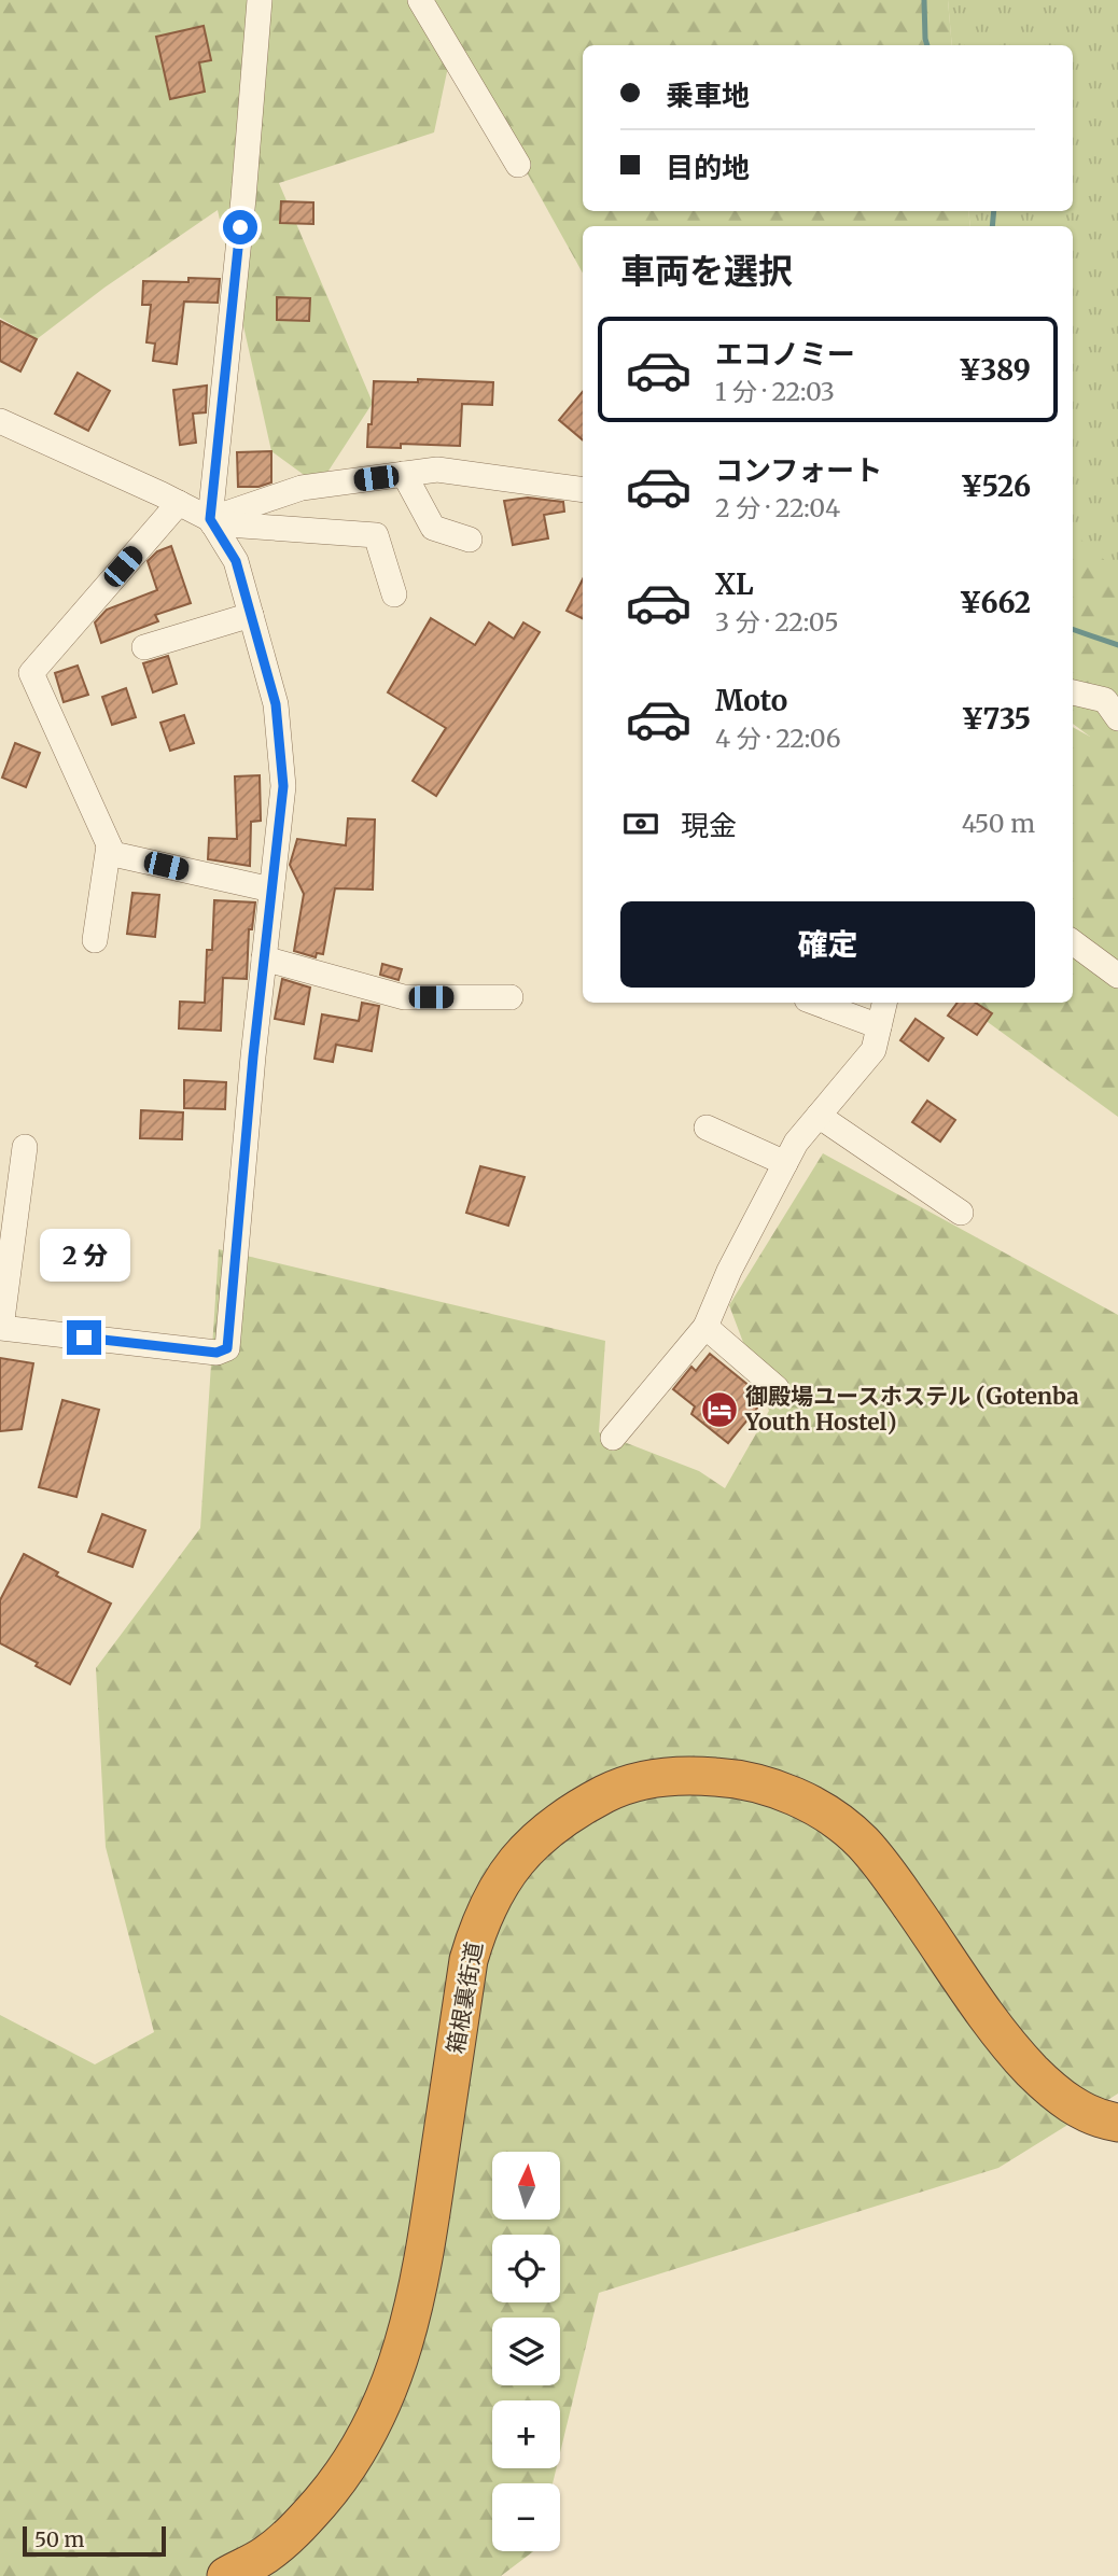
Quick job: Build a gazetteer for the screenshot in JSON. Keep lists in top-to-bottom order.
{
  "streets": {
    "highway": ["箱根裏街道"]
  },
  "places": {
    "hotel": ["御殿場ユースホステル (Gotenba Youth Hostel)"]
  },
  "scale_bar": "50 m",
  "north": "top",
  "page": {
    "banner": ["乗車地", "目的地"],
    "heading": "車両を選択",
    "list": [
      {
        "name": "エコノミー",
        "note": "1 分 · 22:03",
        "value": "¥389"
      },
      {
        "name": "コンフォート",
        "note": "2 分 · 22:04",
        "value": "¥526"
      },
      {
        "name": "XL",
        "note": "3 分 · 22:05",
        "value": "¥662"
      },
      {
        "name": "Moto",
        "note": "4 分 · 22:06",
        "value": "¥735"
      }
    ],
    "pay": ["現金", "450 m"],
    "buttons": "確定",
    "bubble": "2 分",
    "map_buttons": ["+", "−"],
    "scale": "50 m"
  }
}
